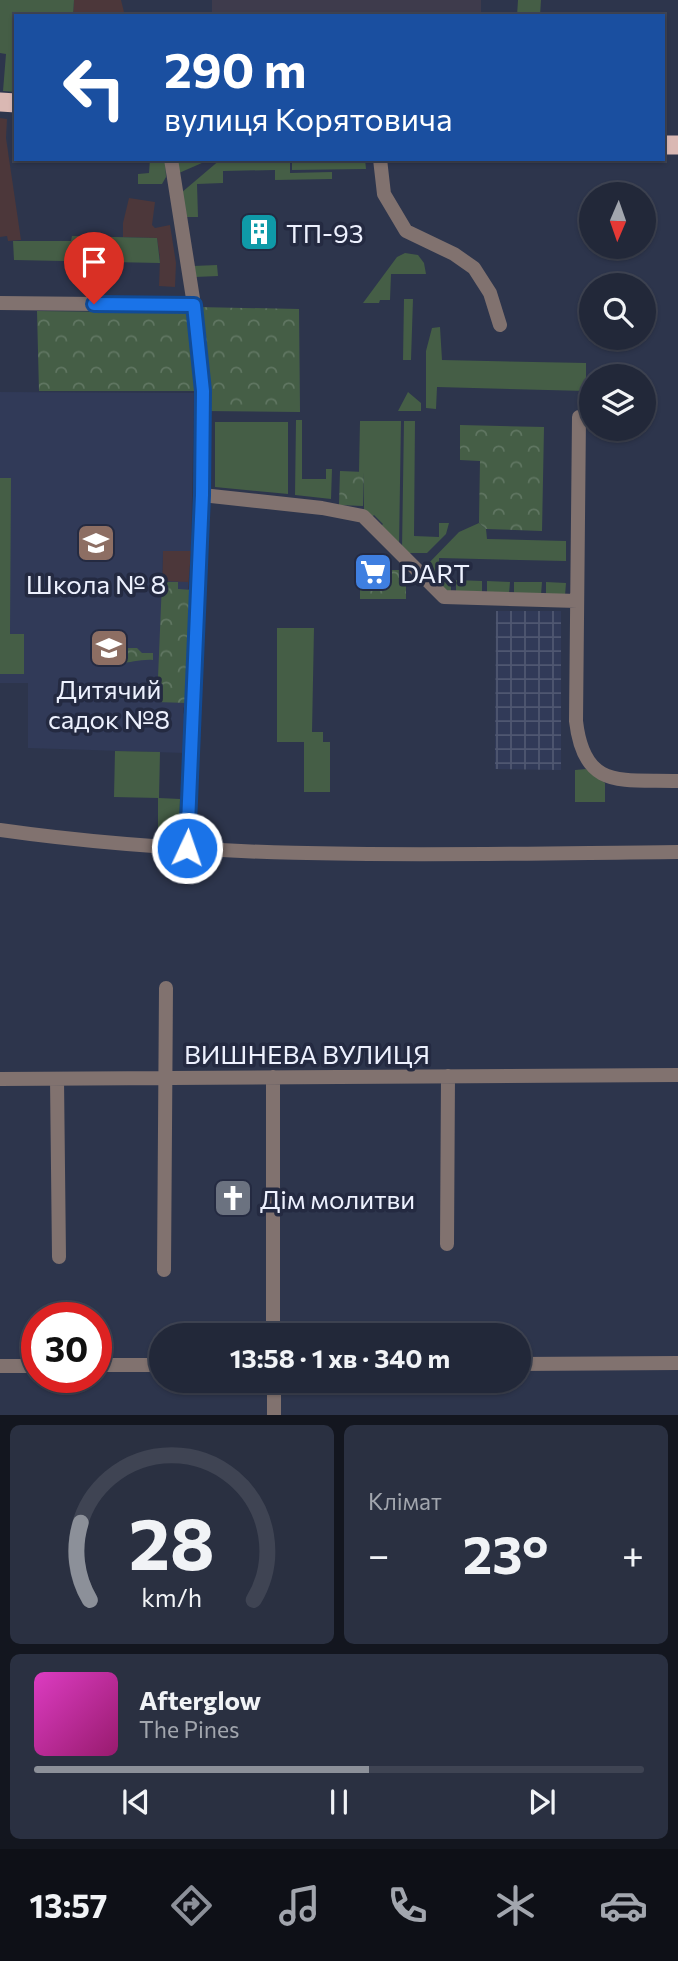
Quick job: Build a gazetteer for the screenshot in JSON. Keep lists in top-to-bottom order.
{
  "streets": {
    "street": ["ВИШНЕВА ВУЛИЦЯ"]
  },
  "places": {
    "building": ["ТП-93"],
    "school or university": ["Школа № 8", "Дитячий садок №8"],
    "supermarket": ["DART"],
    "church": ["Дім молитви"]
  },
  "north": "bottom",
  "page": {
    "turn": ["290 m", "вулиця Корятовича"],
    "limit": "30",
    "trip": "13:58 · 1 хв · 340 m",
    "tile": "Клімат",
    "heat": ["−", "23°", "+"],
    "song": ["Afterglow", "The Pines"],
    "tabs": "13:57",
    "gauge": ["28", "km/h"]
  }
}
